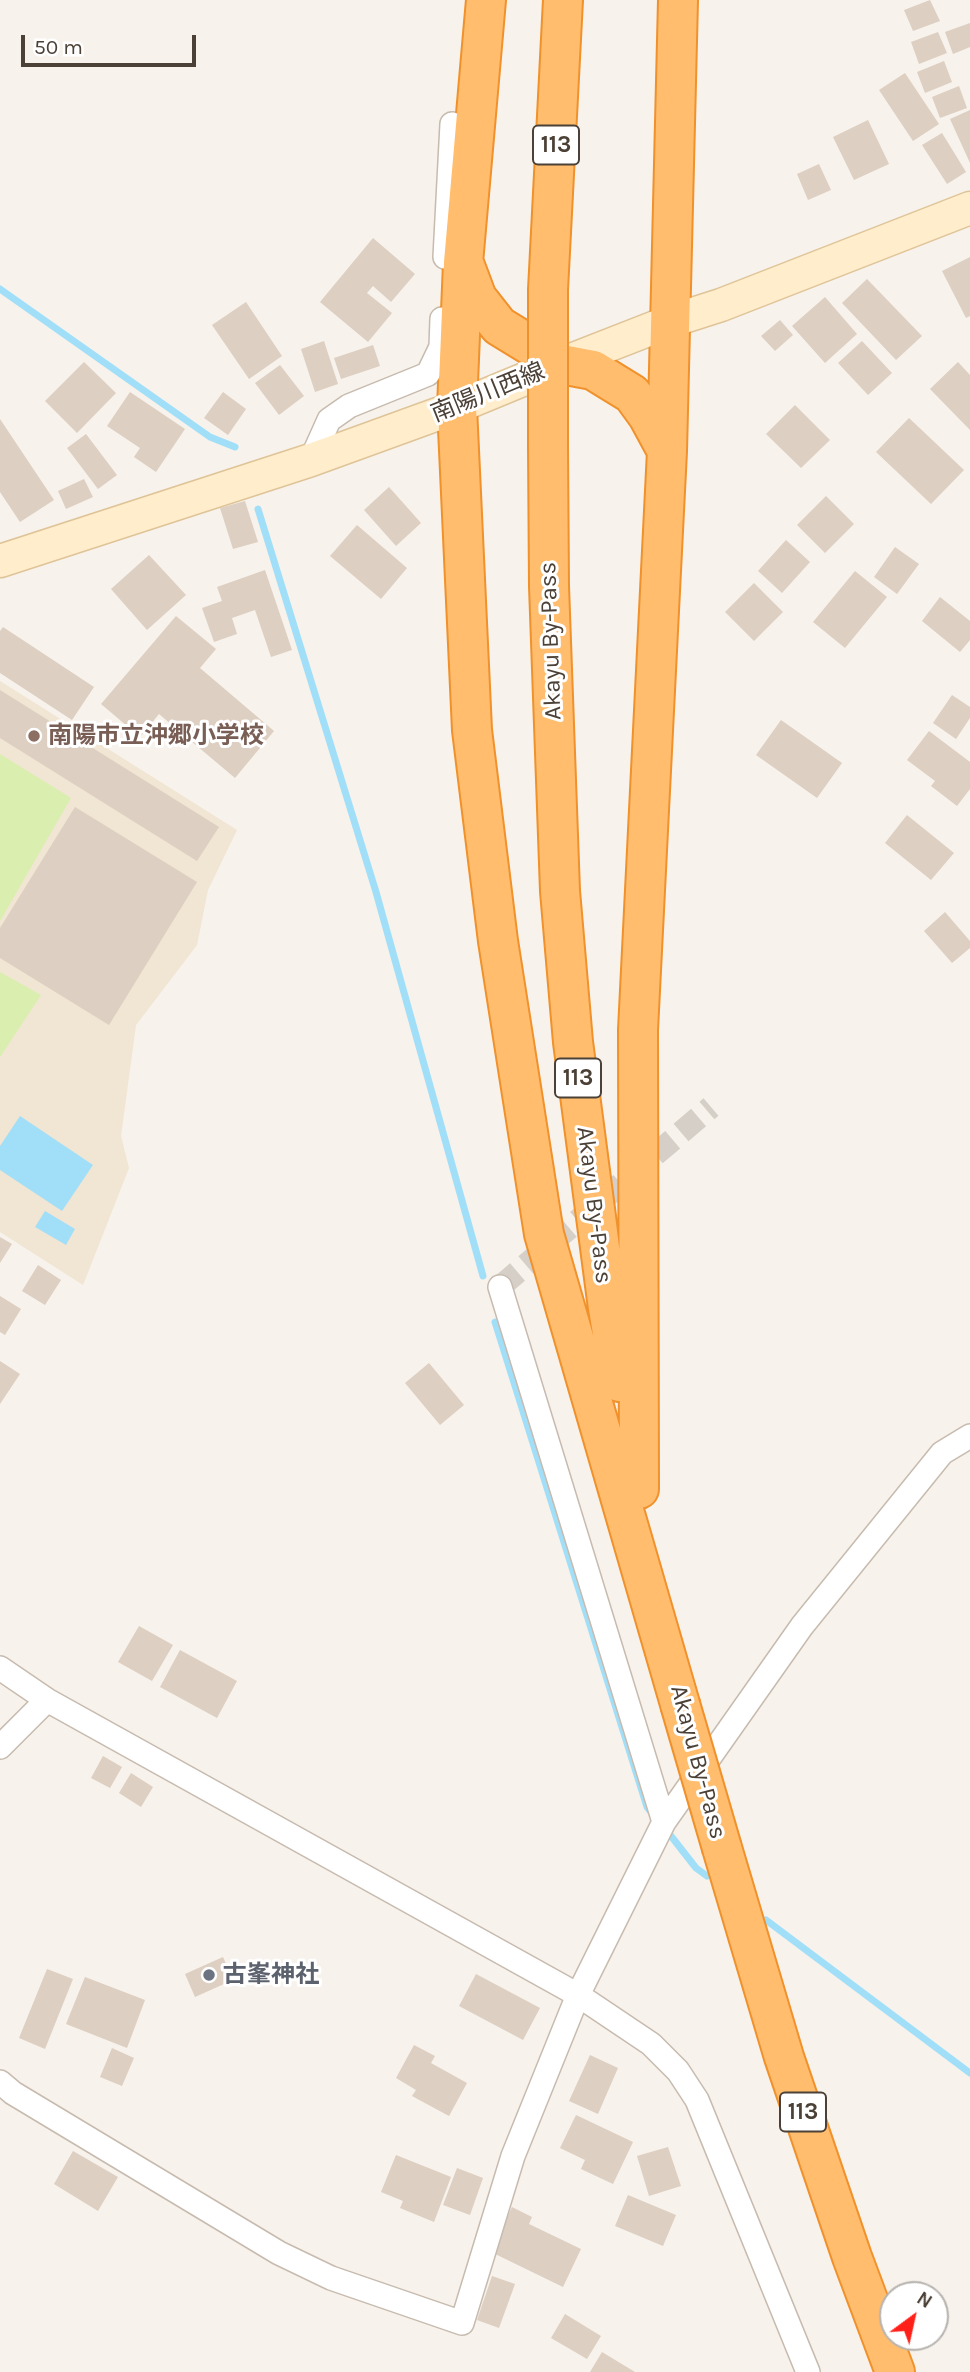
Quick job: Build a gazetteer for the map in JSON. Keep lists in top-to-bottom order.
{
  "streets": {
    "highway": ["113", "Akayu By-Pass"],
    "main road": ["南陽川西線"]
  },
  "places": ["南陽市立沖郷小学校", "古峯神社"],
  "scale_bar": "50 m",
  "north": "top right"
}
